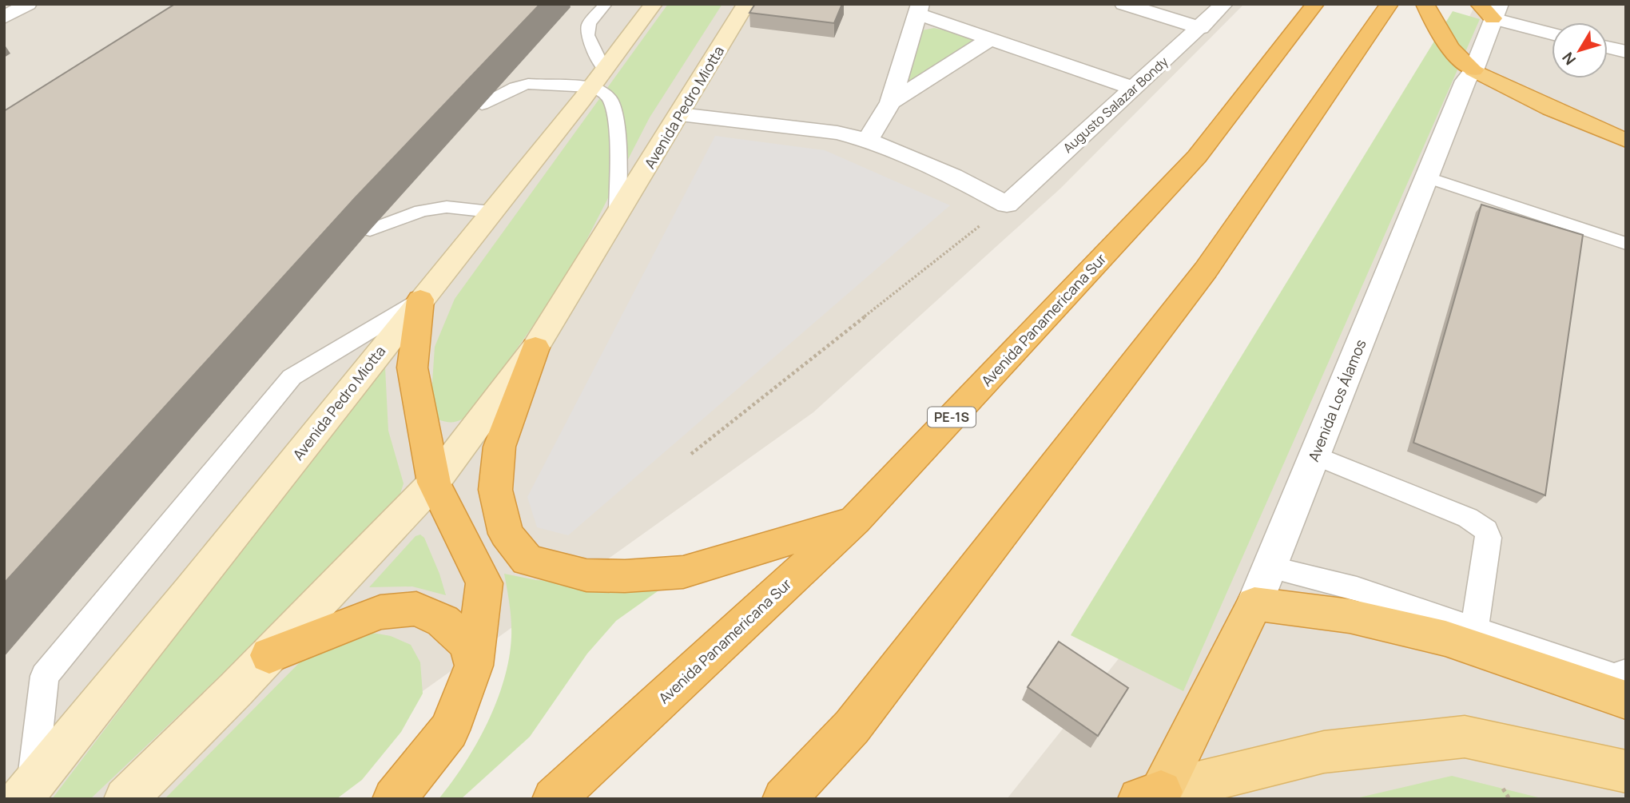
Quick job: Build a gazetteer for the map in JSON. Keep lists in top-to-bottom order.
{
  "streets": {
    "highway": ["Avenida Panamericana Sur", "Avenida Los Álamos", "PE-1S"],
    "main road": ["Avenida Pedro Miotta"],
    "street": ["Augusto Salazar Bondy"]
  },
  "north": "bottom left"
}
